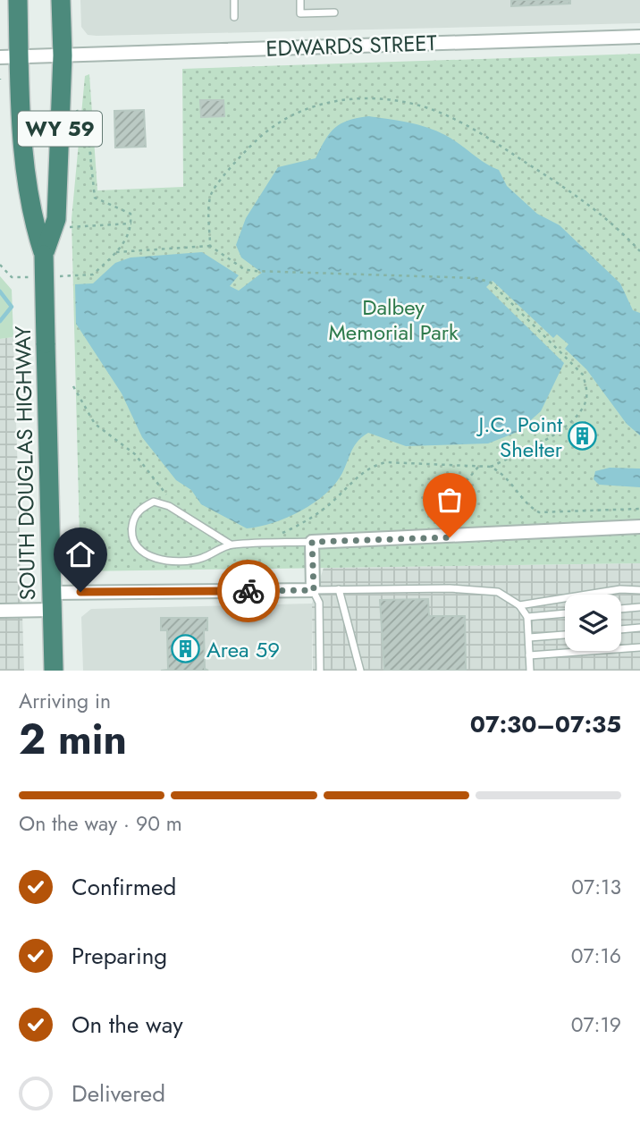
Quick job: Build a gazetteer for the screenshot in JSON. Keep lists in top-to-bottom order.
{
  "streets": {
    "highway": ["WY 59", "SOUTH DOUGLAS HIGHWAY"],
    "street": ["EDWARDS STREET"]
  },
  "crossings": [
    ["EDWARDS STREET", "SOUTH DOUGLAS HIGHWAY"]
  ],
  "parks": ["Dalbey Memorial Park"],
  "places": {
    "building": ["J.C. Point Shelter", "Area 59"]
  },
  "page": {
    "heading": ["2 min", "Arriving in", "07:30–07:35"],
    "bar": "On the way · 90 m",
    "list": [
      ["Confirmed", "07:13"],
      ["Preparing", "07:16"],
      ["On the way", "07:19"],
      "Delivered"
    ]
  }
}
